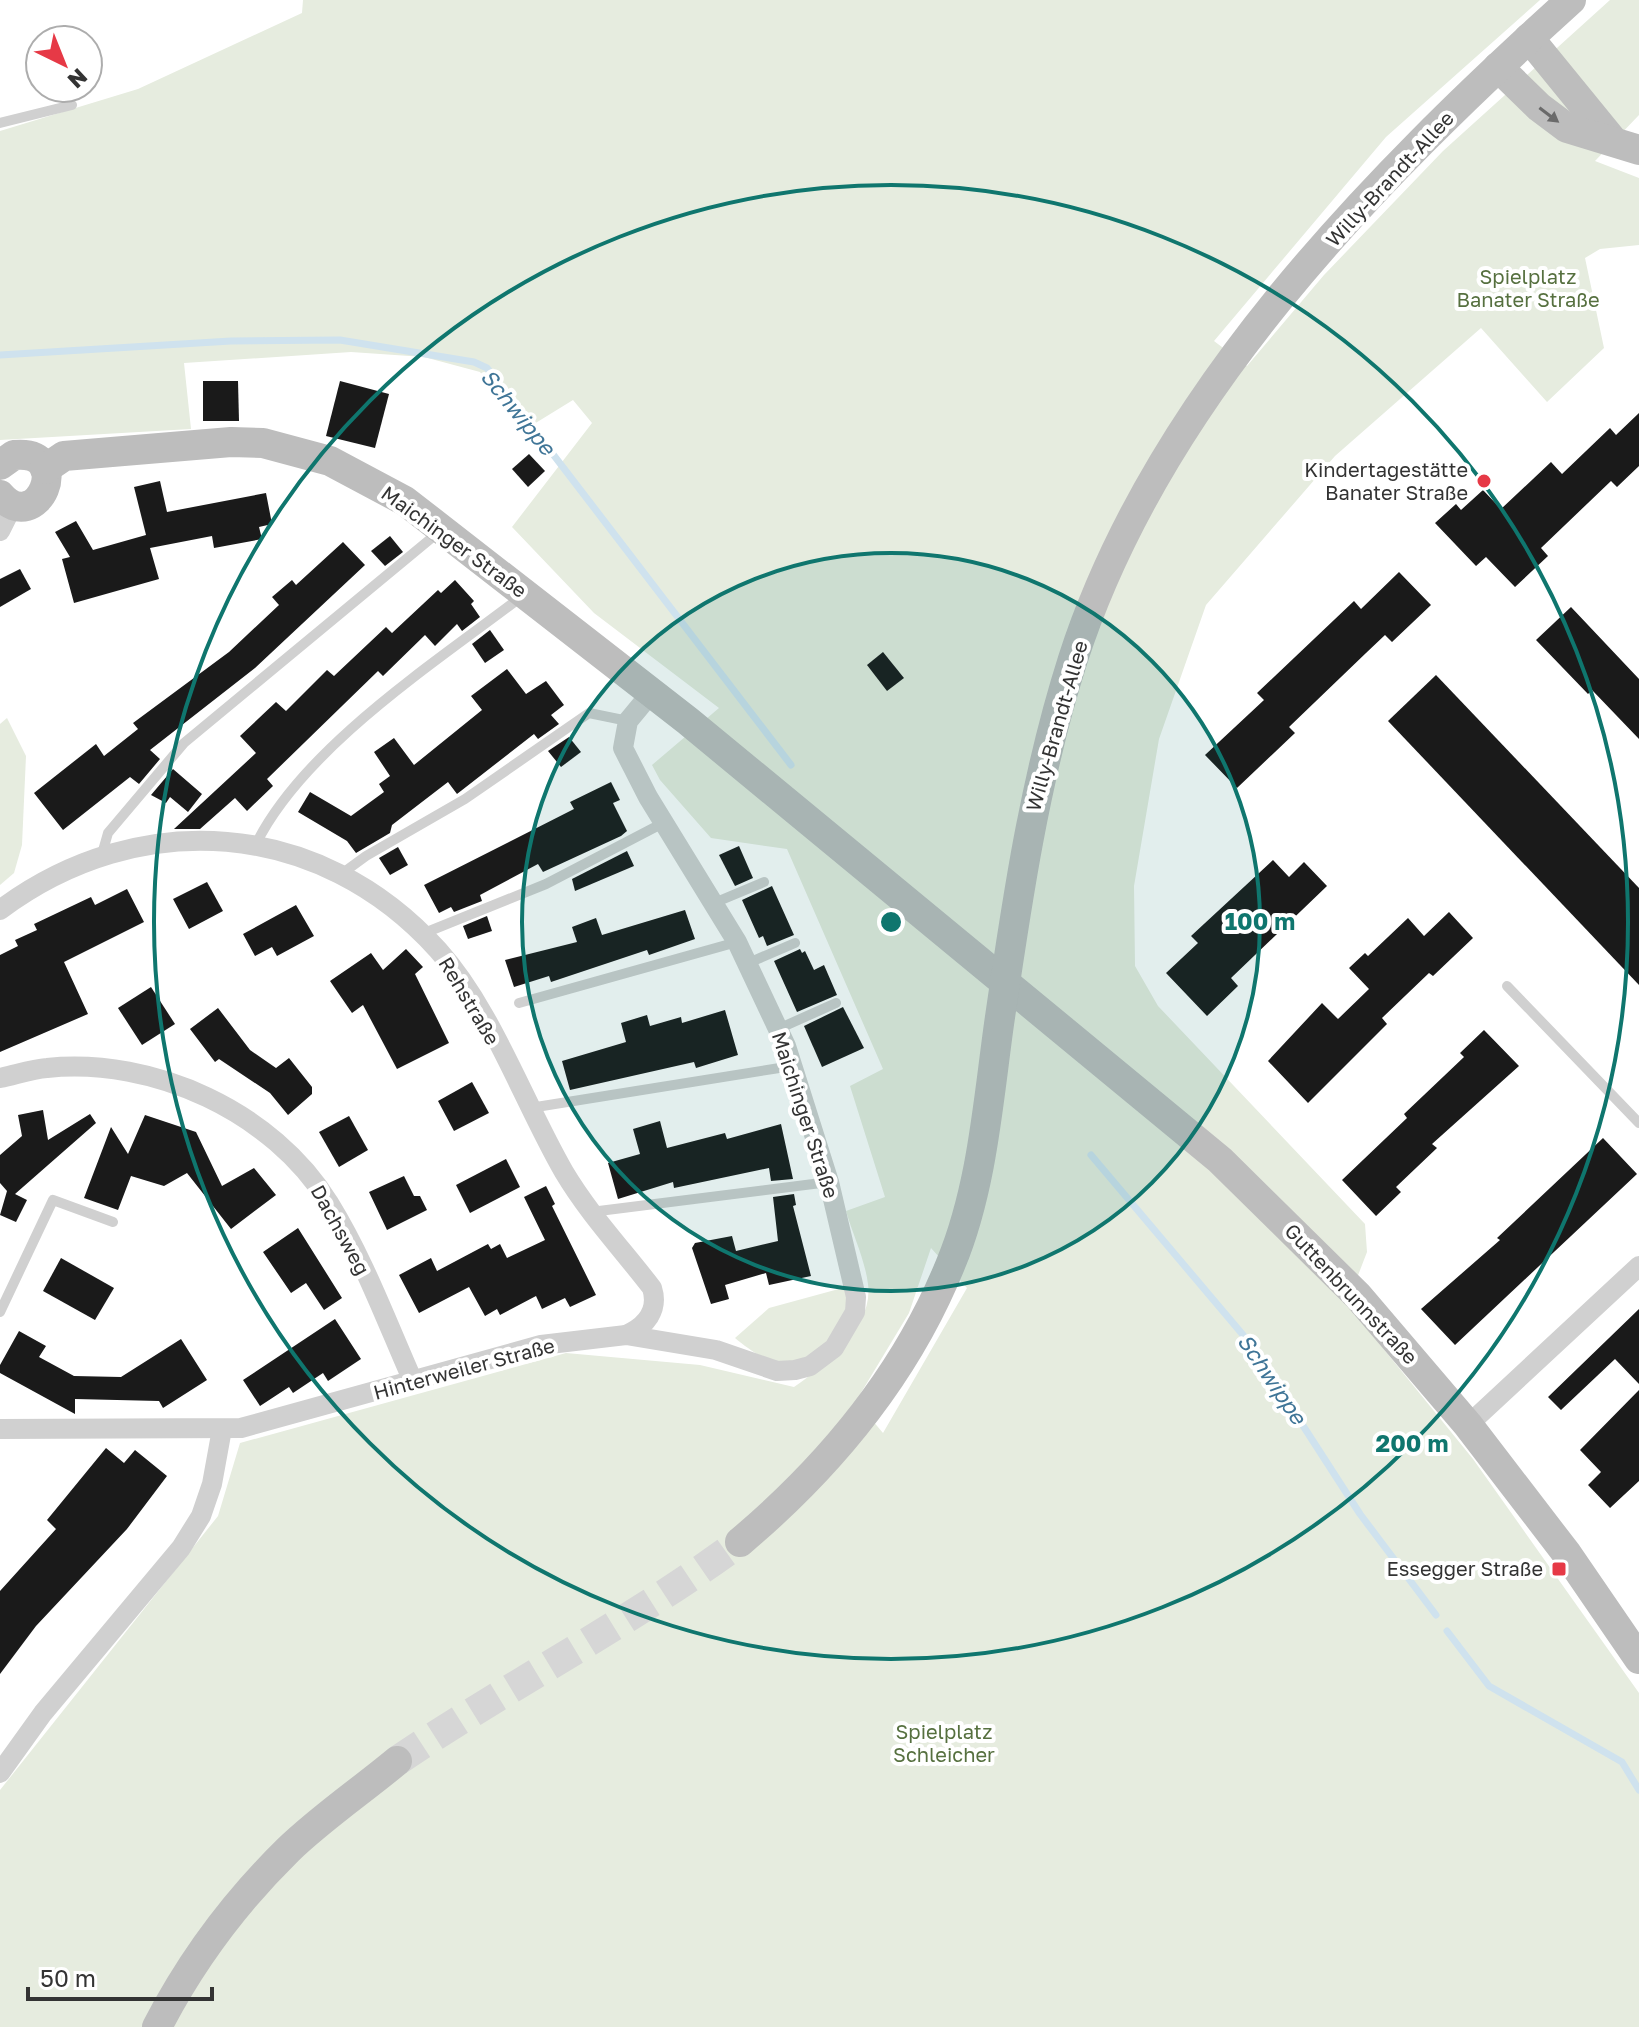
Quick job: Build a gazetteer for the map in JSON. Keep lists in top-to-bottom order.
{
  "streets": {
    "street": [
      "Willy-Brandt-Allee",
      "Maichinger Straße",
      "Rehstraße",
      "Dachsweg",
      "Guttenbrunnstraße",
      "Hinterweiler Straße"
    ]
  },
  "crossings": [
    ["Willy-Brandt-Allee", "Maichinger Straße"],
    ["Willy-Brandt-Allee", "Guttenbrunnstraße"],
    ["Maichinger Straße", "Guttenbrunnstraße"],
    ["Maichinger Straße", "Hinterweiler Straße"],
    ["Rehstraße", "Hinterweiler Straße"],
    ["Dachsweg", "Hinterweiler Straße"]
  ],
  "water": ["Schwippe"],
  "parks": ["Spielplatz Banater Straße", "Spielplatz Schleicher"],
  "places": {
    "other": ["Kindertagestätte Banater Straße"],
    "transit": ["Essegger Straße"]
  },
  "scale_bar": "50 m",
  "north": "bottom right",
  "rings": ["100 m", "200 m"]
}
